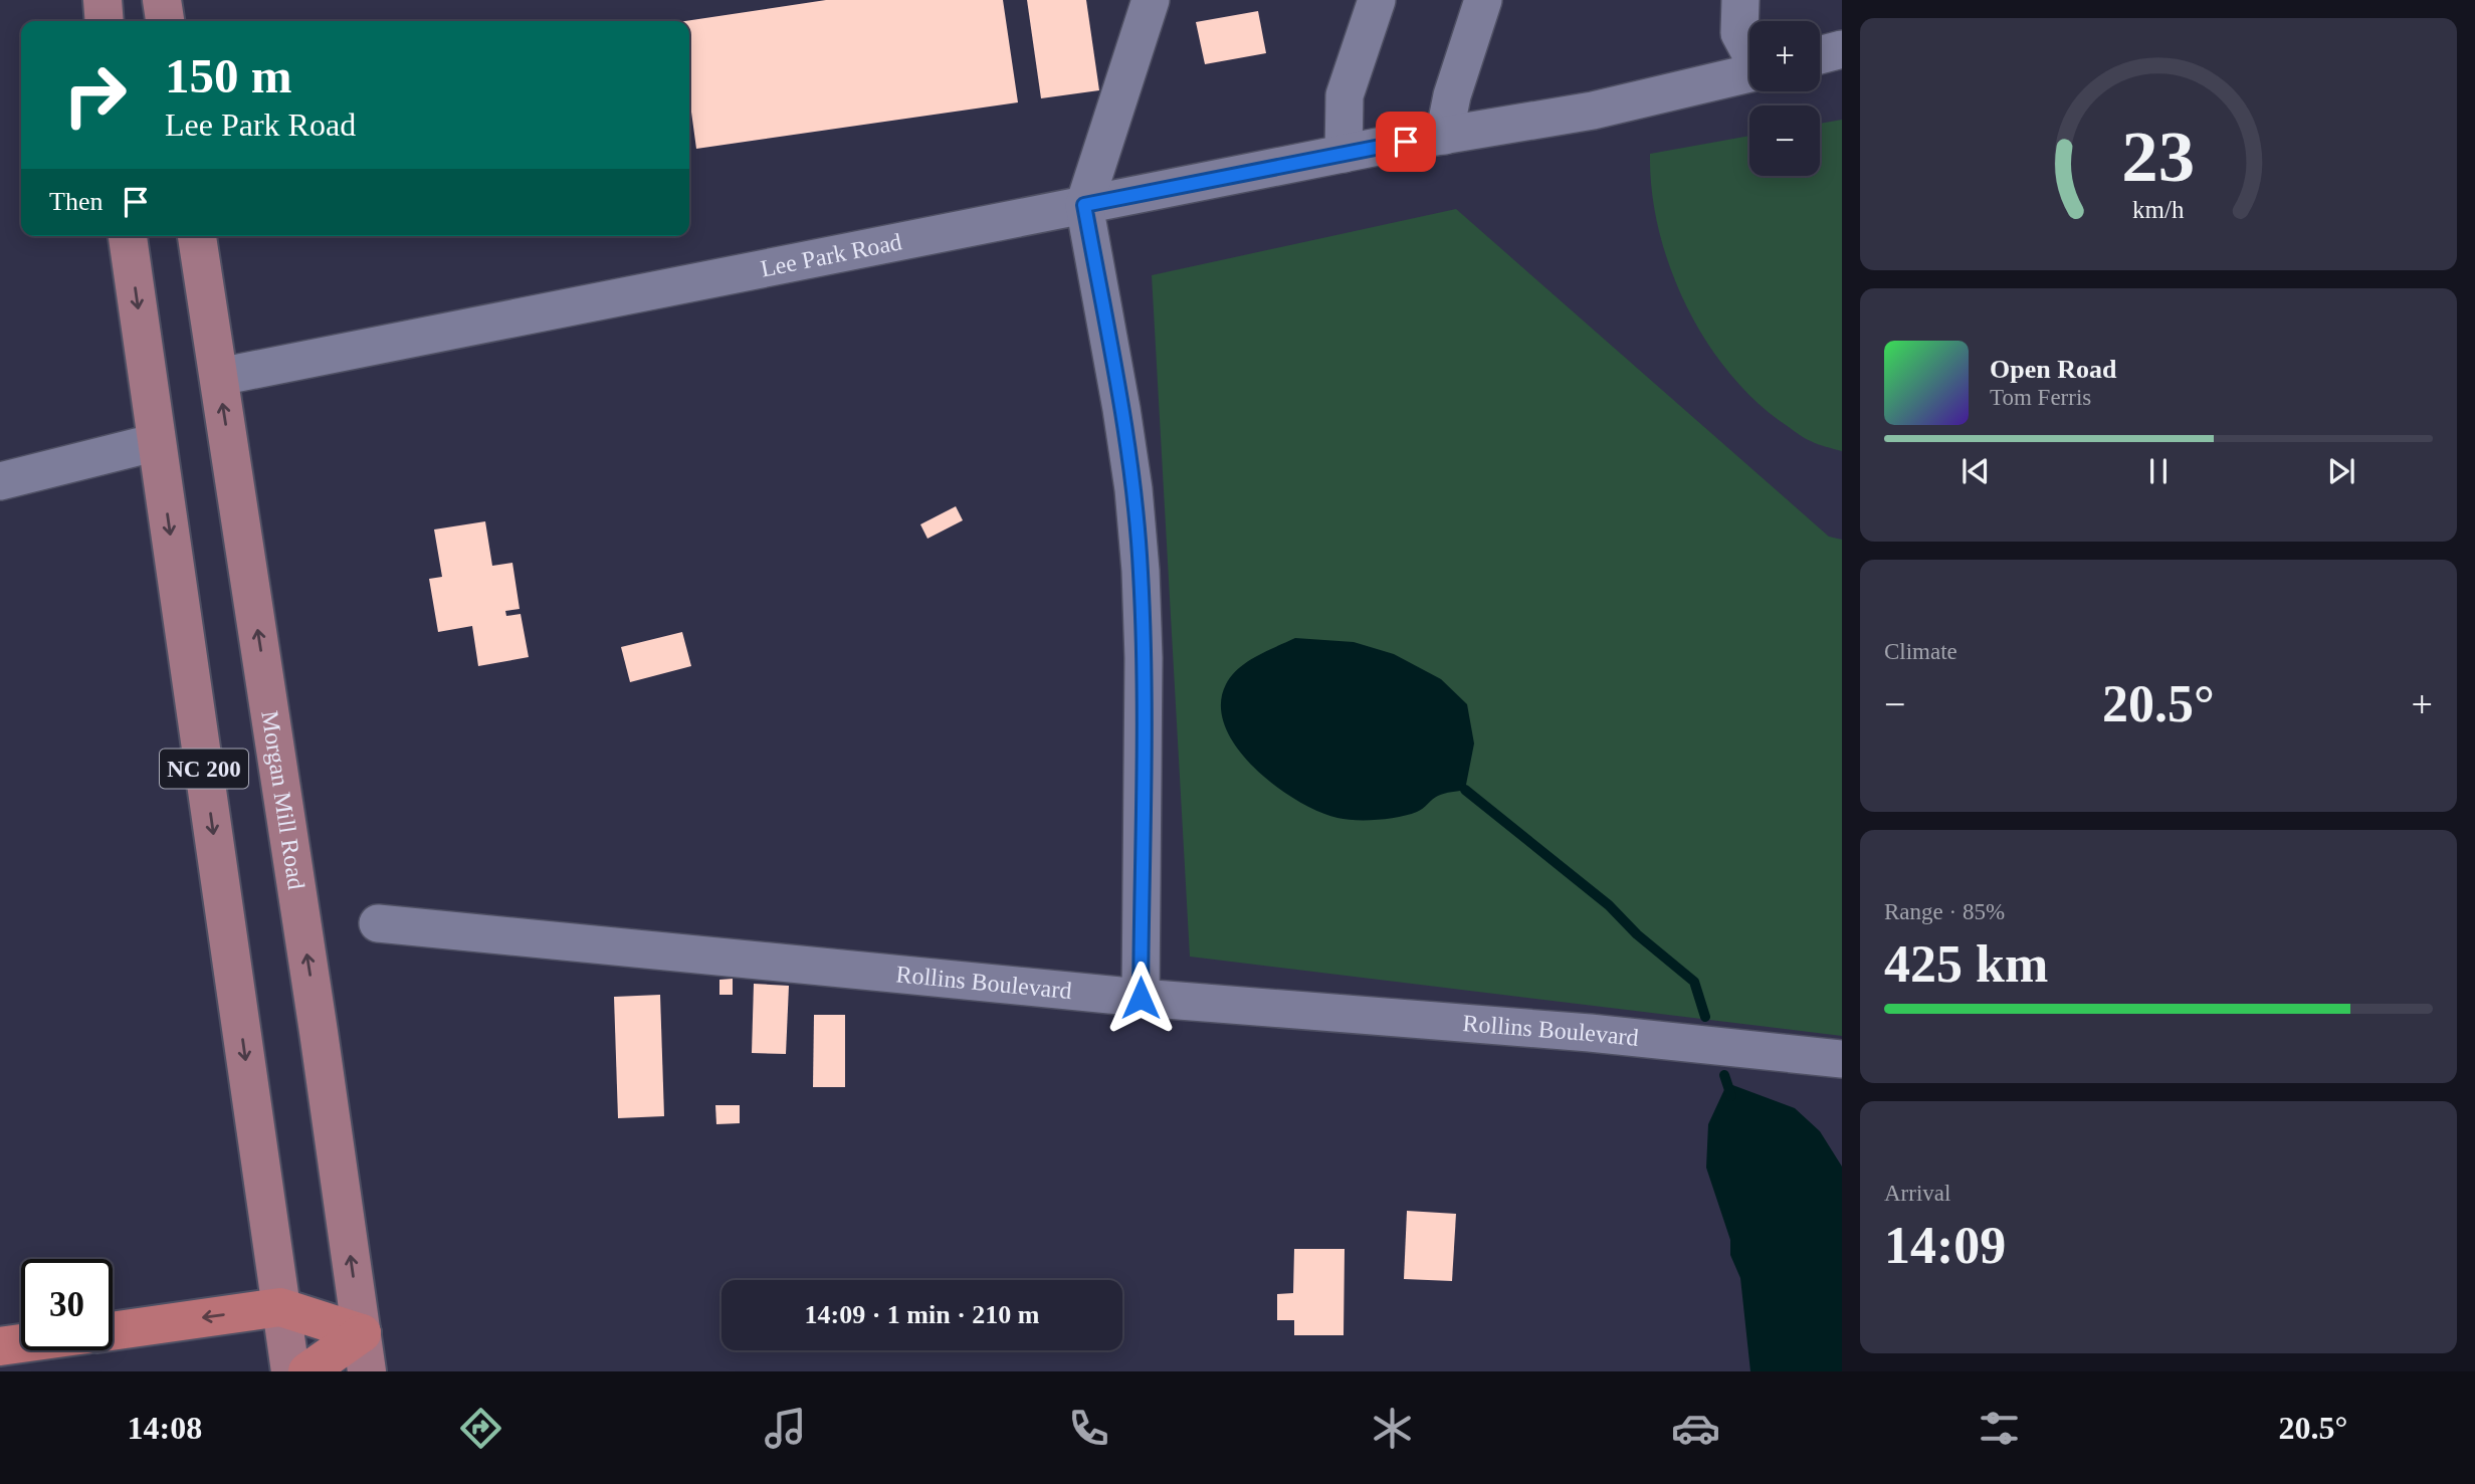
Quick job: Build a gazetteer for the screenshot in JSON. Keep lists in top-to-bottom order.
{
  "streets": {
    "main road": ["NC 200", "Morgan Mill Road"],
    "street": ["Lee Park Road", "Rollins Boulevard"]
  },
  "crossings": [
    ["Lee Park Road", "Morgan Mill Road"]
  ],
  "page": {
    "map_buttons": ["+", "−"],
    "turn": ["150 m", "Lee Park Road"],
    "then": "Then",
    "song": ["Open Road", "Tom Ferris"],
    "tile": [
      "Climate",
      ["Range · 85%", "425 km"],
      ["Arrival", "14:09"]
    ],
    "heat": ["−", "20.5°", "+"],
    "limit": "30",
    "trip": "14:09 · 1 min · 210 m",
    "tabs": ["14:08", "20.5°"],
    "gauge": ["23", "km/h"]
  }
}
